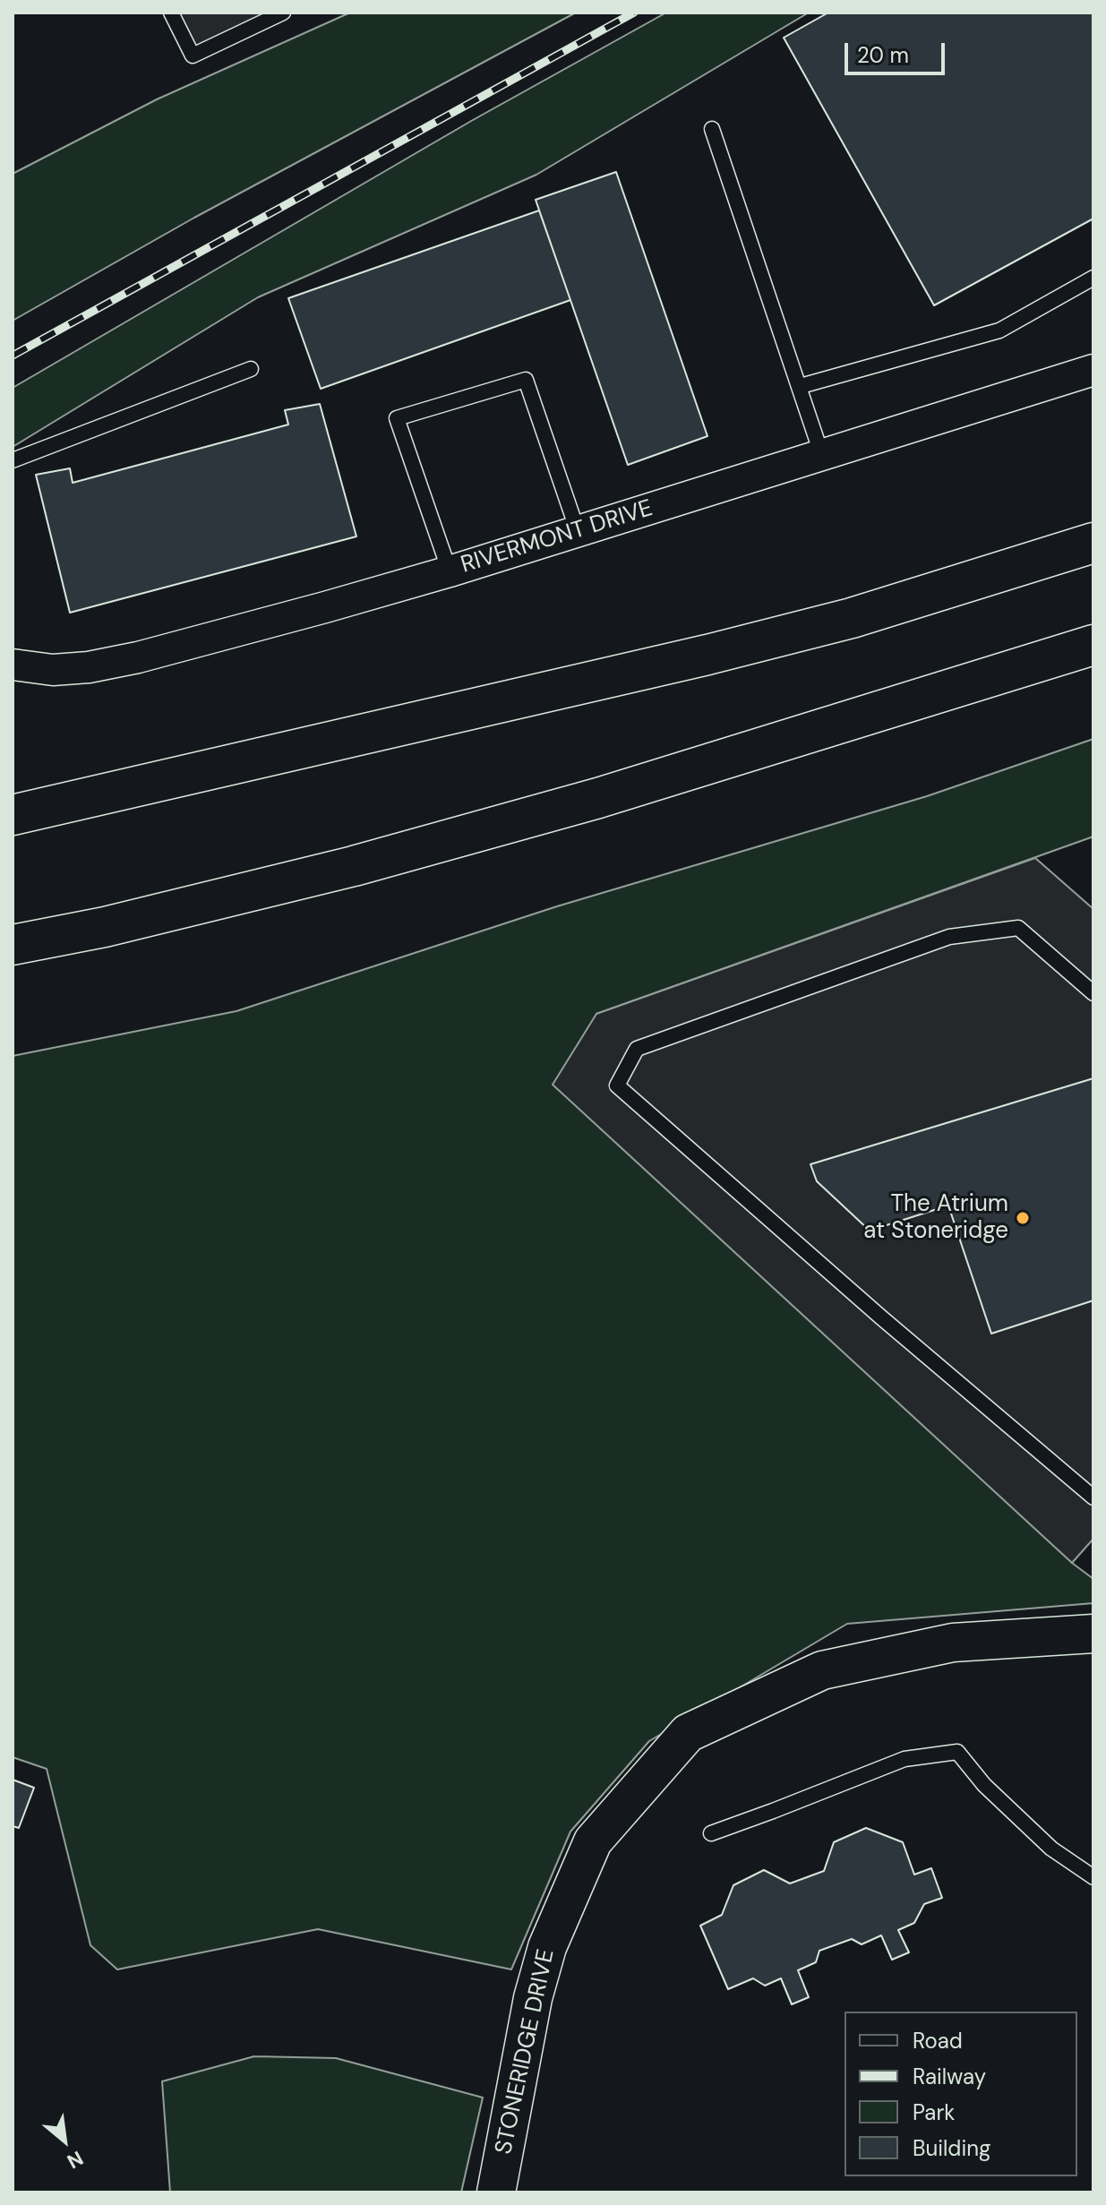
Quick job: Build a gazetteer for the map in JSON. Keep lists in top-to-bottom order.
{
  "streets": {
    "street": ["RIVERMONT DRIVE", "STONERIDGE DRIVE"]
  },
  "places": ["The Atrium at Stoneridge"],
  "legend": [
    "Road",
    "Railway",
    "Park",
    "Building"
  ],
  "scale_bar": "20 m",
  "north": "bottom right"
}
